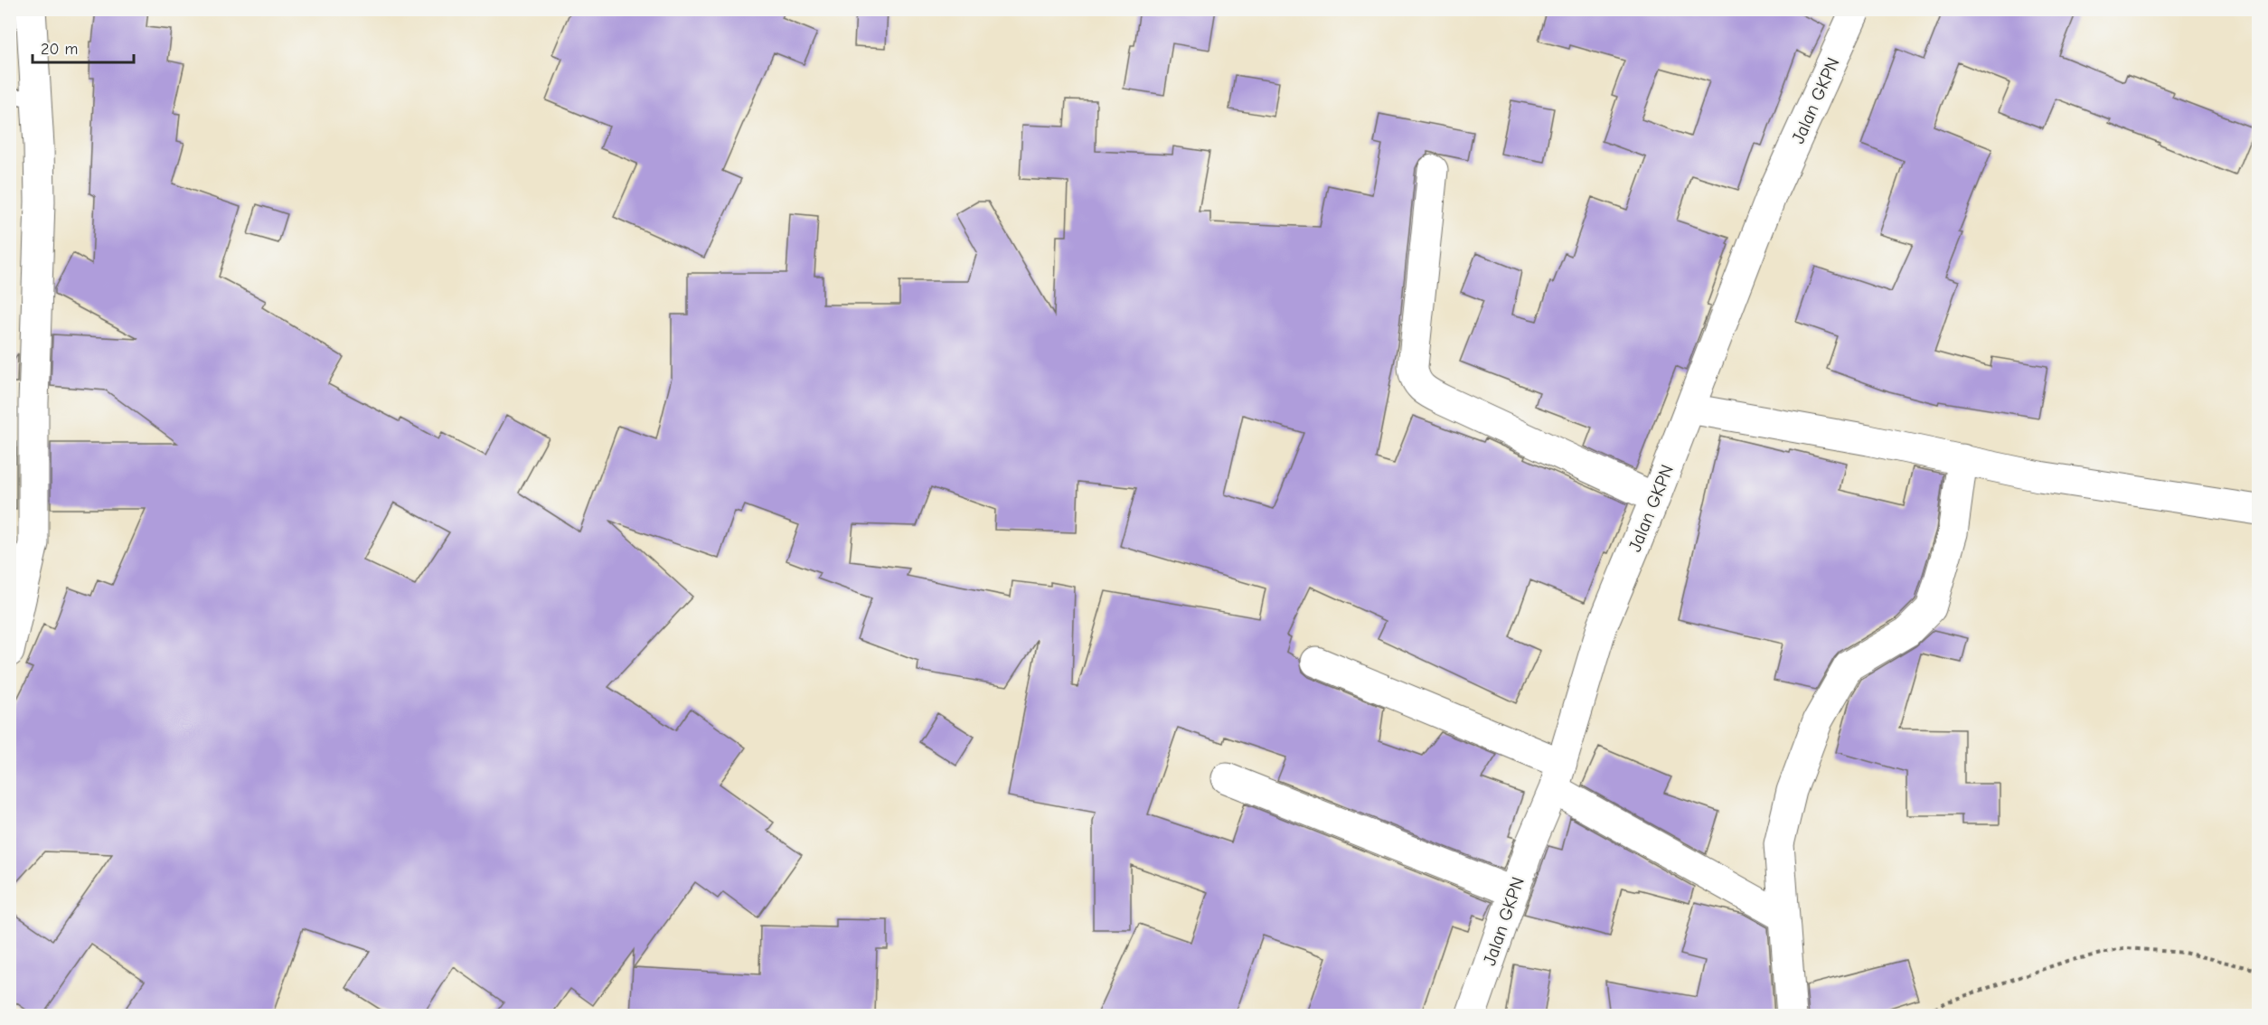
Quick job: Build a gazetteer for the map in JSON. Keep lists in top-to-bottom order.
{
  "streets": {
    "street": ["Jalan GKPN"]
  },
  "scale_bar": "20 m"
}
